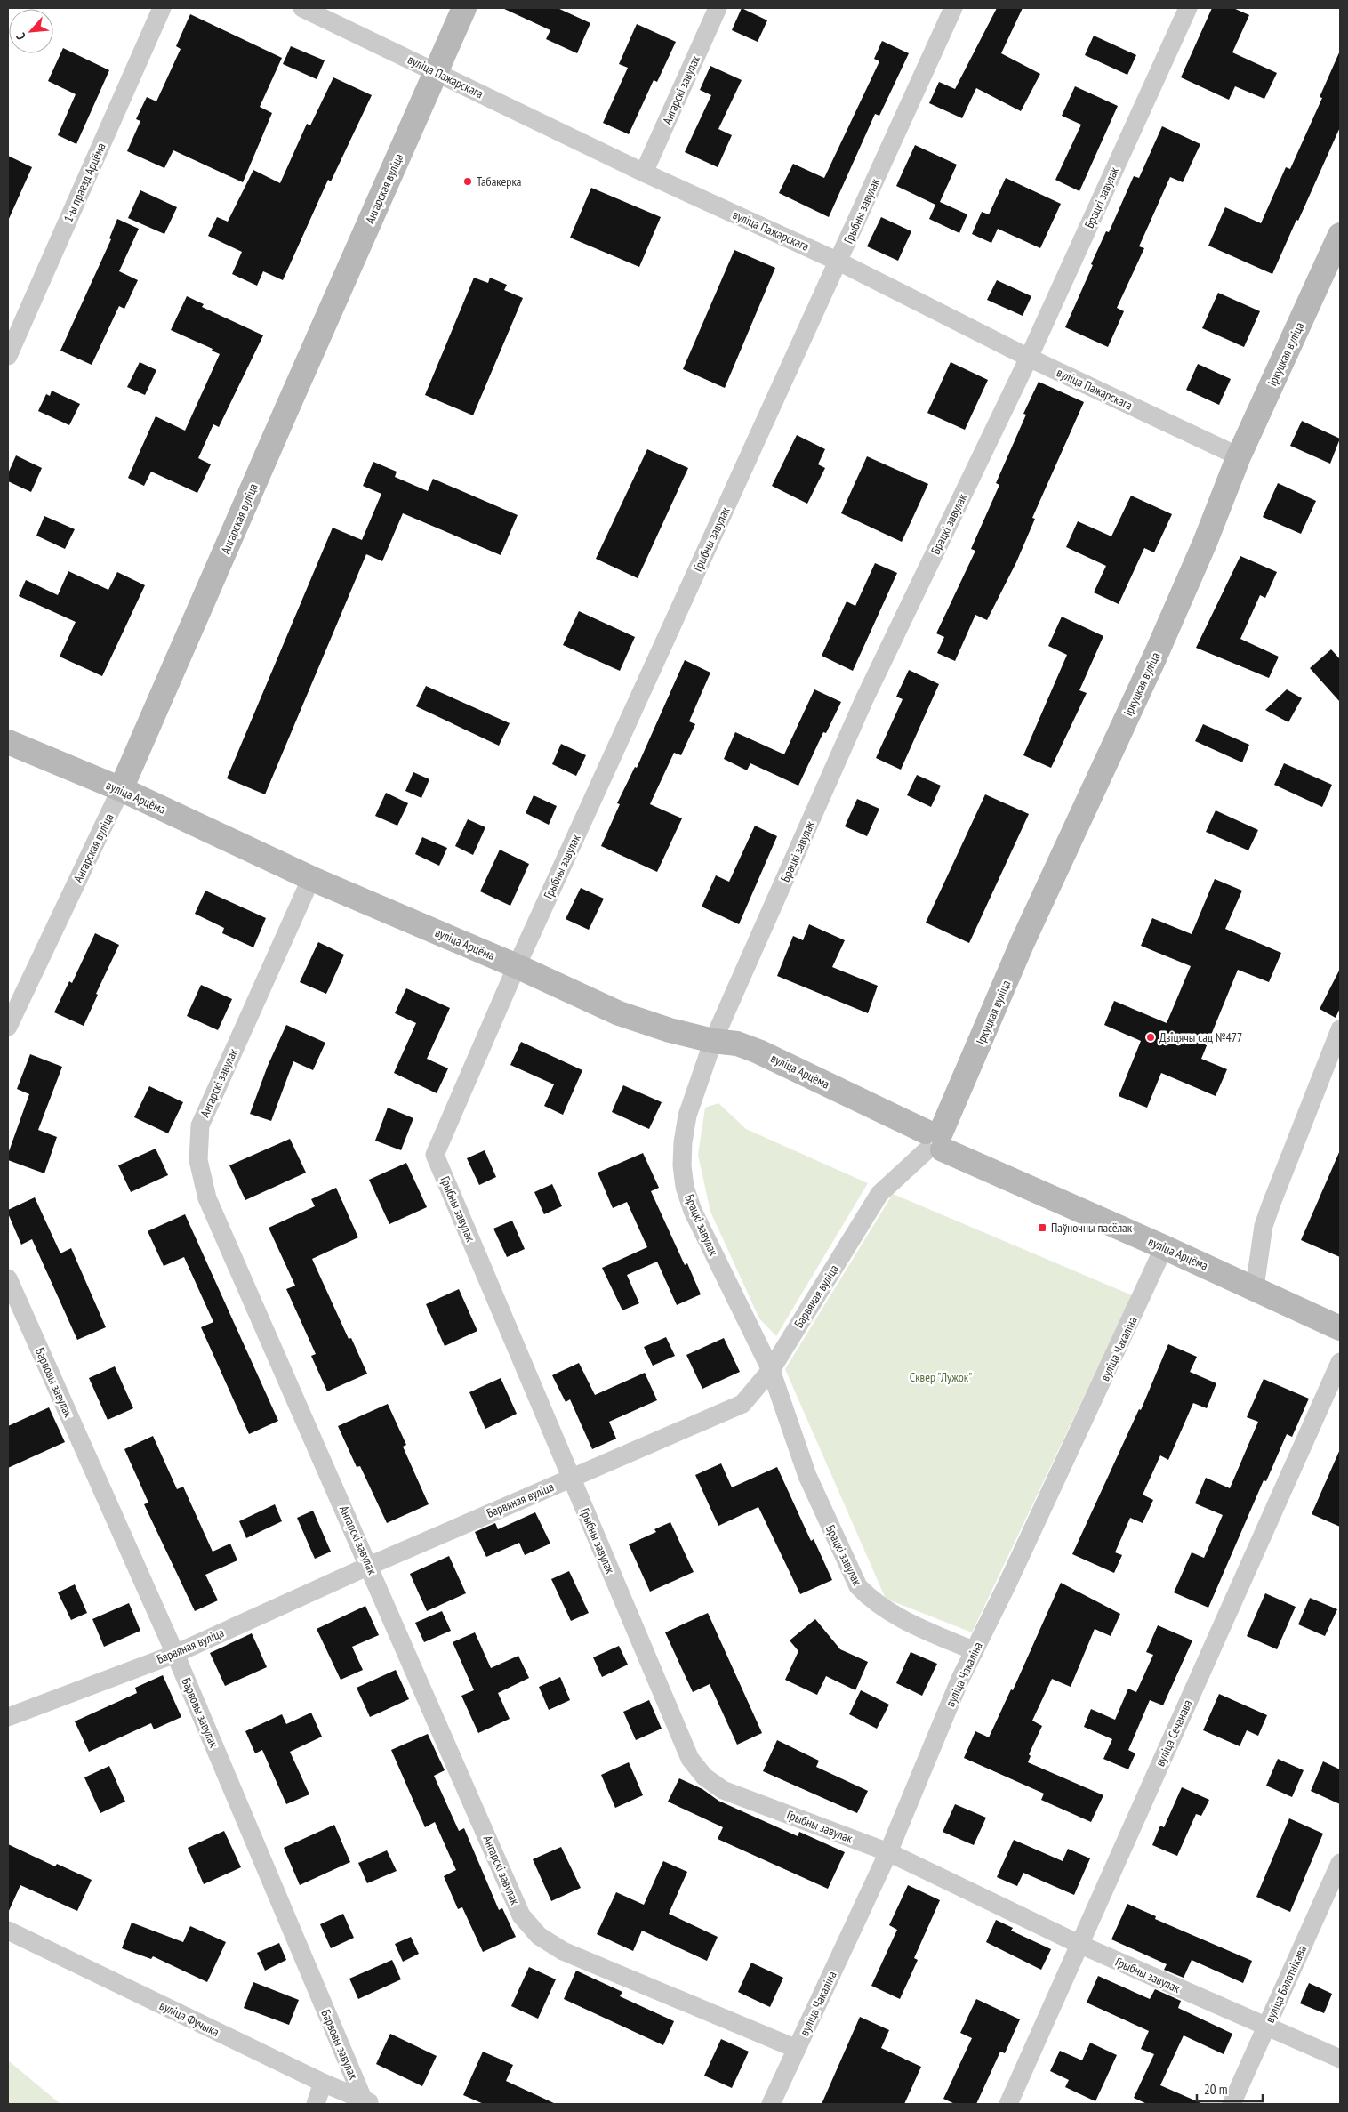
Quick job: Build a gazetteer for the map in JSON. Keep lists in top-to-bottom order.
{
  "streets": {
    "street": [
      "вуліца Пажарскага",
      "Ангарскі завулак",
      "1-ы праезд Арцёма",
      "Ангарская вуліца",
      "Брацкі завулак",
      "Грыбны завулак",
      "Іркуцкая вуліца",
      "вуліца Арцёма",
      "Барвяная вуліца",
      "вуліца Чакаліна",
      "Барвовы завулак",
      "вуліца Сечанава",
      "вуліца Балотнікава",
      "вуліца Фучыка"
    ]
  },
  "crossings": [
    ["вуліца Пажарскага", "Ангарскі завулак"],
    ["вуліца Пажарскага", "Ангарская вуліца"],
    ["вуліца Пажарскага", "Брацкі завулак"],
    ["вуліца Пажарскага", "Грыбны завулак"],
    ["вуліца Пажарскага", "Іркуцкая вуліца"],
    ["Ангарскі завулак", "вуліца Арцёма"],
    ["Ангарскі завулак", "Барвяная вуліца"],
    ["Ангарскі завулак", "вуліца Чакаліна"],
    ["Ангарская вуліца", "вуліца Арцёма"],
    ["Брацкі завулак", "вуліца Арцёма"],
    ["Брацкі завулак", "Барвяная вуліца"],
    ["Брацкі завулак", "вуліца Чакаліна"],
    ["Грыбны завулак", "вуліца Арцёма"],
    ["Грыбны завулак", "Барвяная вуліца"],
    ["Грыбны завулак", "вуліца Чакаліна"],
    ["Грыбны завулак", "вуліца Сечанава"],
    ["Грыбны завулак", "вуліца Балотнікава"],
    ["Іркуцкая вуліца", "вуліца Арцёма"],
    ["Іркуцкая вуліца", "Барвяная вуліца"],
    ["вуліца Арцёма", "Барвяная вуліца"],
    ["вуліца Арцёма", "вуліца Чакаліна"],
    ["Барвяная вуліца", "Барвовы завулак"],
    ["Барвовы завулак", "вуліца Фучыка"]
  ],
  "parks": ["Сквер \"Лужок\""],
  "places": {
    "other": ["Табакерка", "Дзіцячы сад №477"],
    "transit": ["Паўночны пасёлак"]
  },
  "scale_bar": "20 m",
  "north": "bottom left"
}
